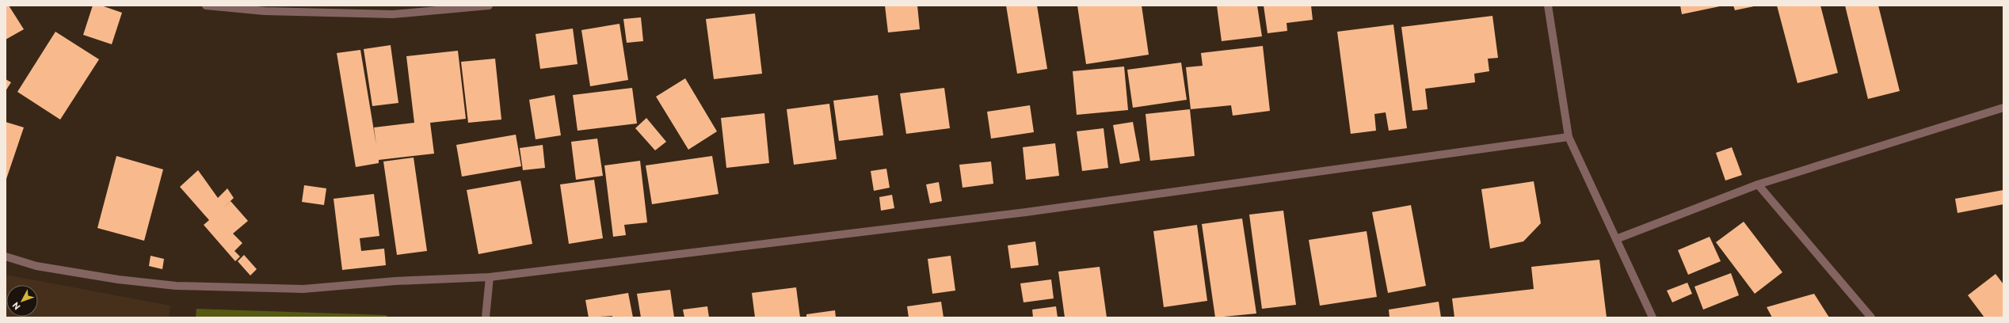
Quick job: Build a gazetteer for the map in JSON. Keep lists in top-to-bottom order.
{
  "north": "bottom left"
}
